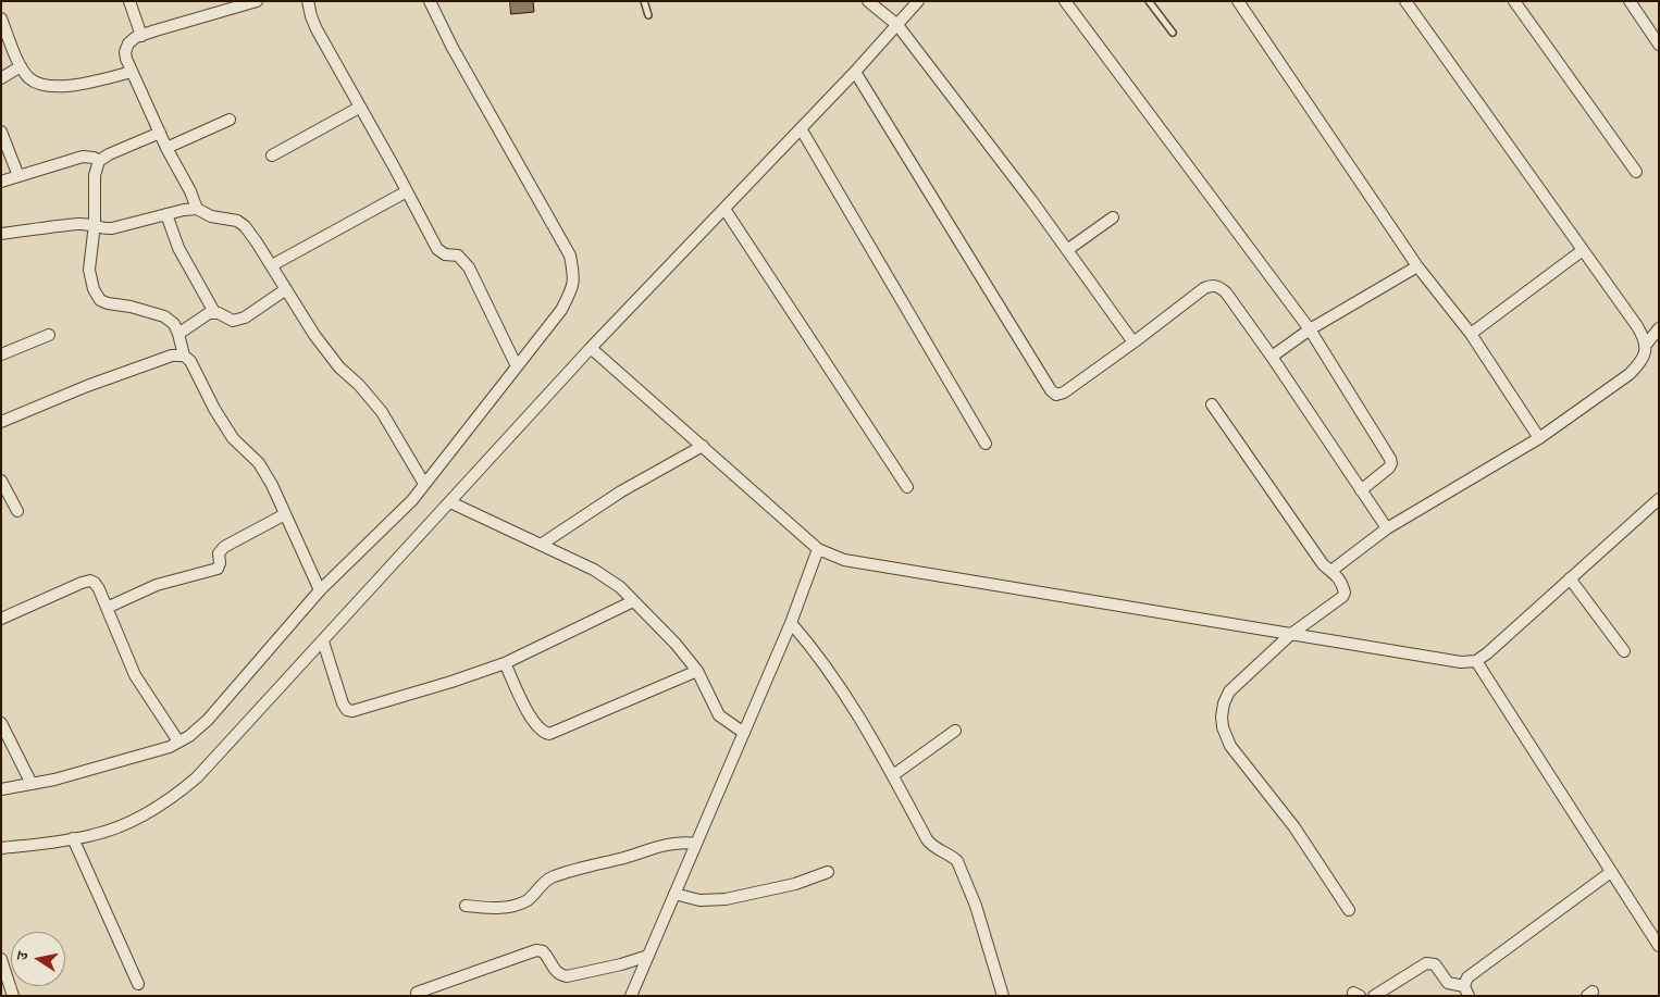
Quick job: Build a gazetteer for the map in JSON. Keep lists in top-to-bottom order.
{
  "north": "left"
}
